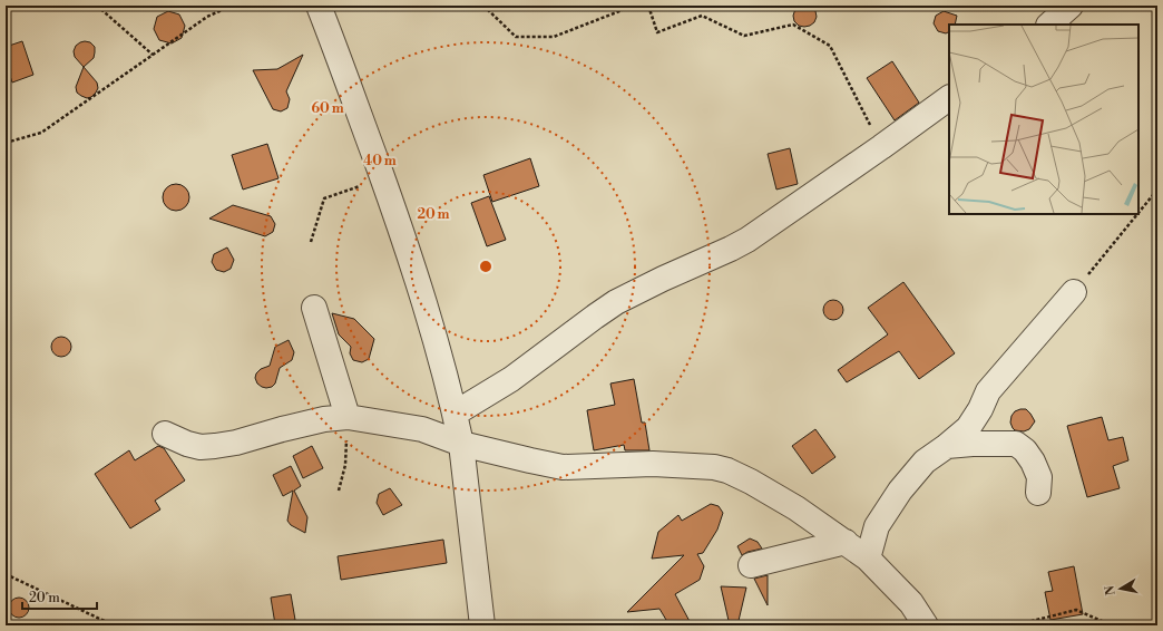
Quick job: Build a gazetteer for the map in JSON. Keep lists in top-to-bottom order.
{
  "scale_bar": "20 m",
  "north": "left",
  "rings": ["60 m", "40 m", "20 m"]
}
